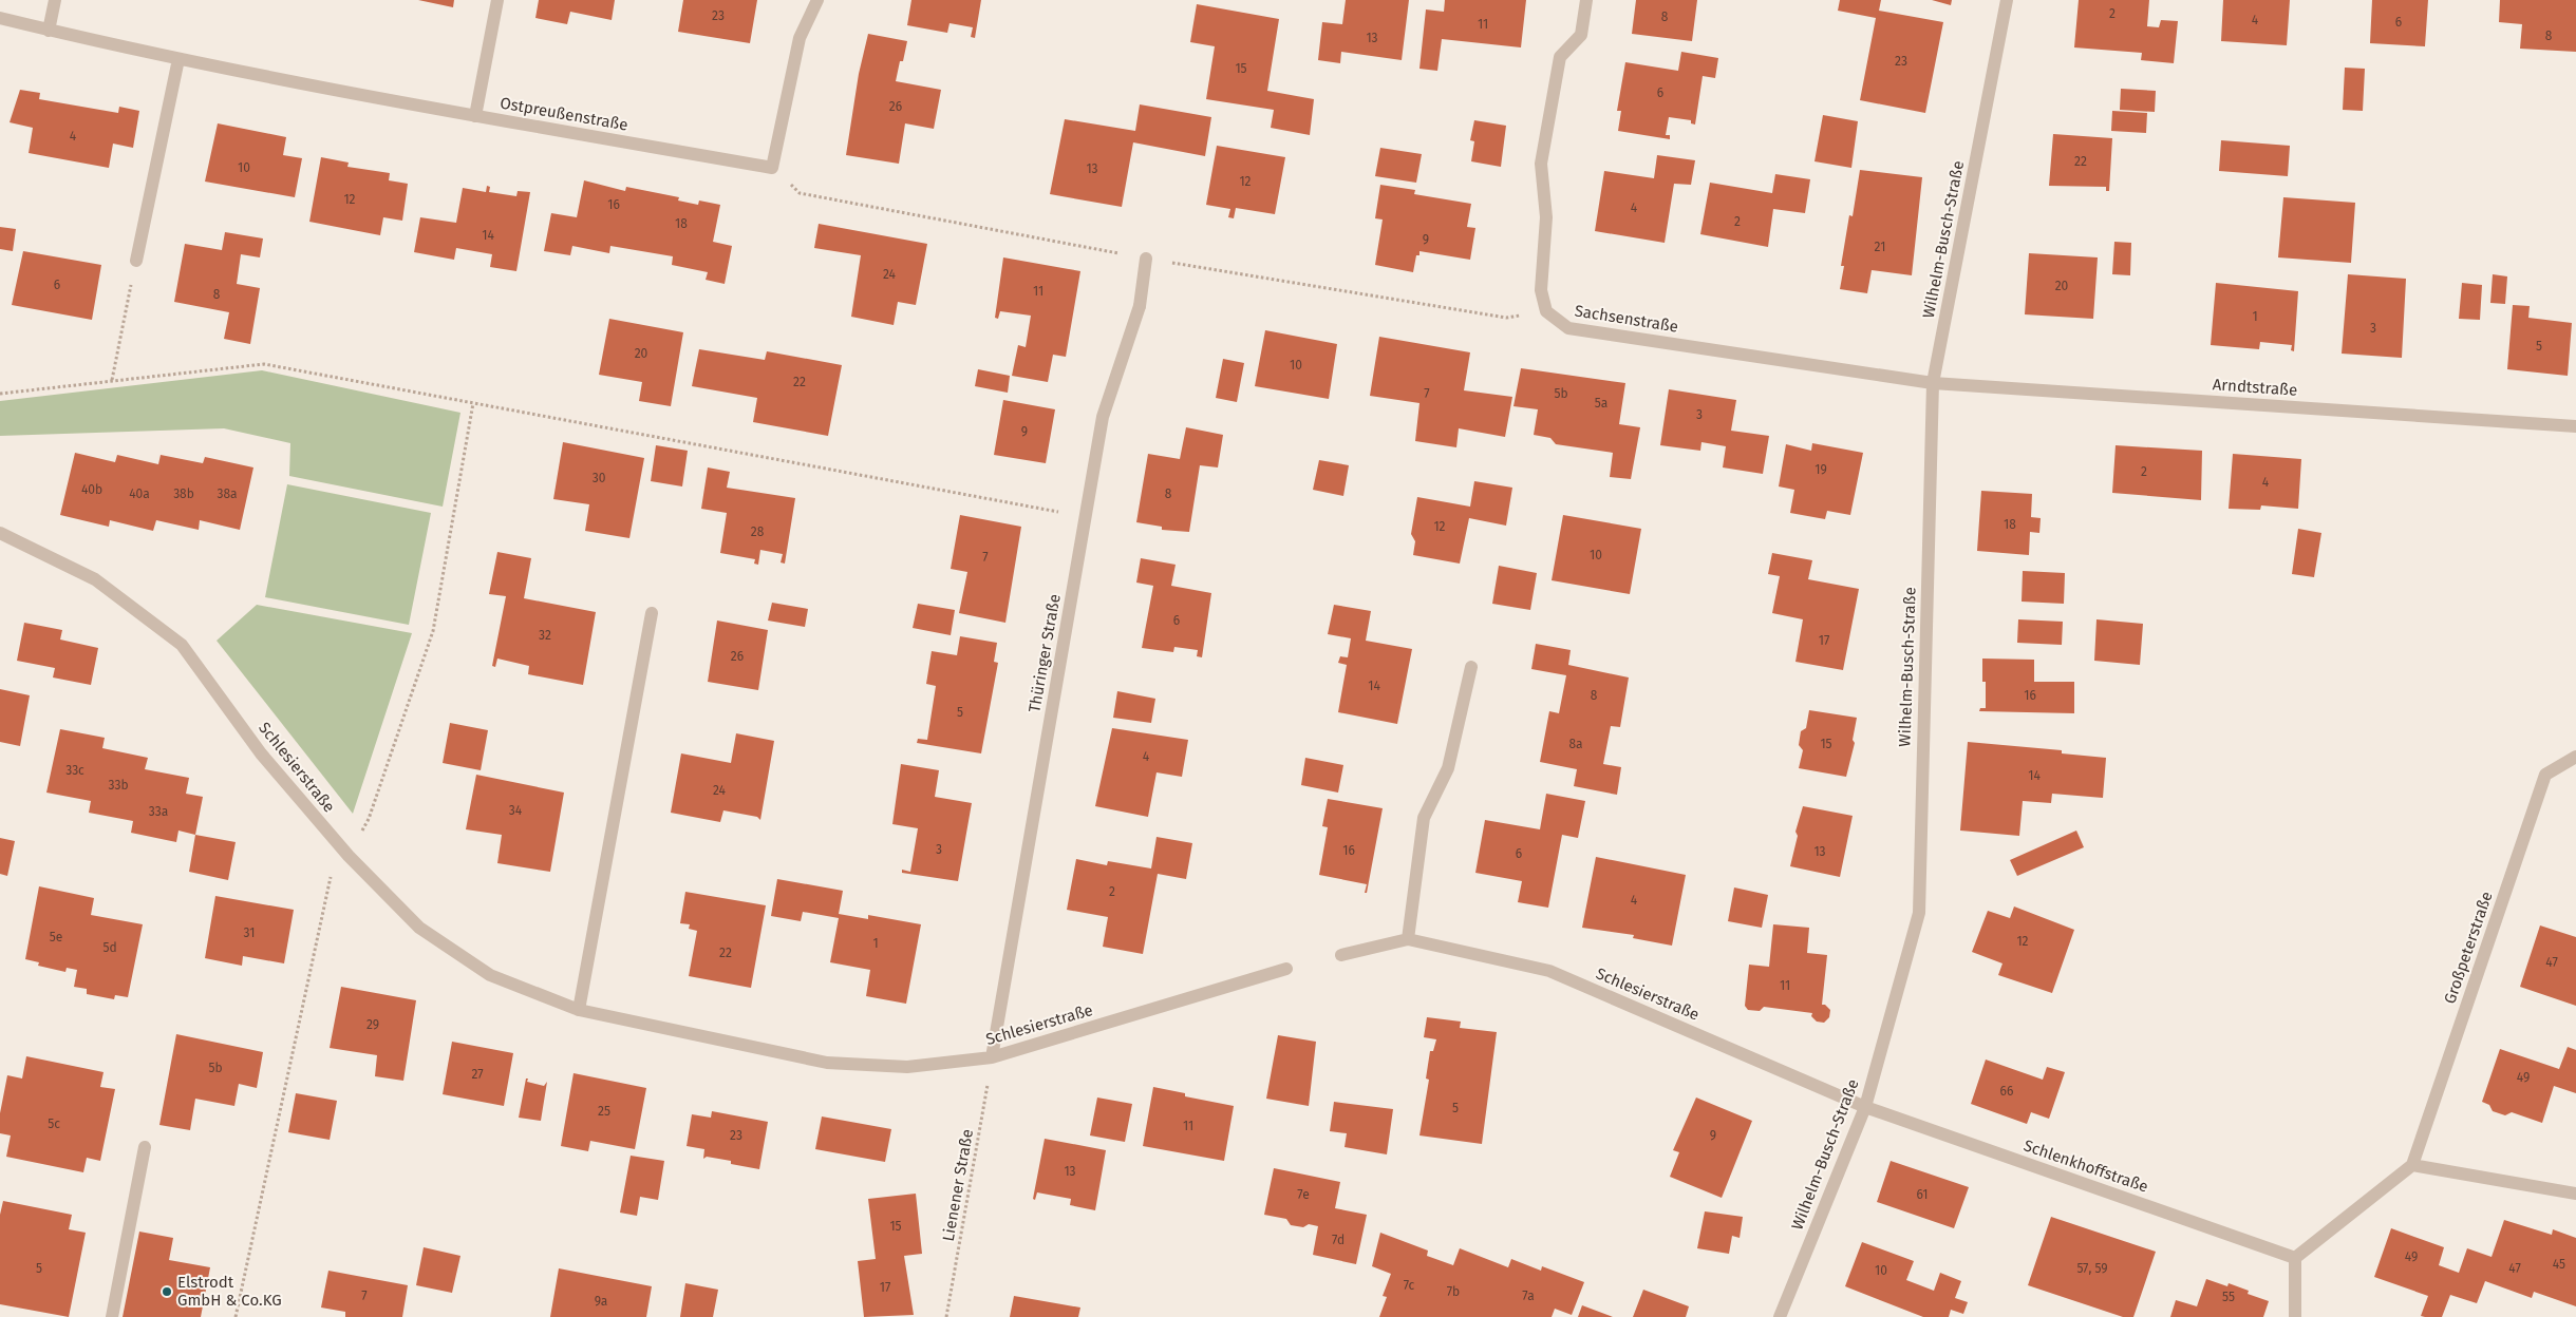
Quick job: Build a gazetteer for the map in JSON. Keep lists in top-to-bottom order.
{
  "streets": {
    "street": [
      "Ostpreußenstraße",
      "Wilhelm-Busch-Straße",
      "Sachsenstraße",
      "Arndtstraße",
      "Thüringer Straße",
      "Schlesierstraße",
      "Großpeterstraße",
      "Schlenkhoffstraße"
    ],
    "path": ["Lienener Straße"]
  },
  "crossings": [
    ["Wilhelm-Busch-Straße", "Sachsenstraße"],
    ["Wilhelm-Busch-Straße", "Arndtstraße"],
    ["Wilhelm-Busch-Straße", "Schlesierstraße"],
    ["Wilhelm-Busch-Straße", "Schlenkhoffstraße"],
    ["Sachsenstraße", "Arndtstraße"],
    ["Thüringer Straße", "Schlesierstraße"],
    ["Thüringer Straße", "Lienener Straße"],
    ["Schlesierstraße", "Schlenkhoffstraße"],
    ["Schlesierstraße", "Lienener Straße"]
  ],
  "places": ["Elstrodt GmbH & Co.KG"],
  "house_numbers": [
    "2",
    "23",
    "8",
    "4",
    "6",
    "11",
    "8",
    "13",
    "23",
    "15",
    "6",
    "26",
    "4",
    "22",
    "10",
    "13",
    "12",
    "12",
    "16",
    "4",
    "2",
    "18",
    "14",
    "9",
    "21",
    "24",
    "6",
    "20",
    "11",
    "8",
    "1",
    "3",
    "5",
    "20",
    "10",
    "22",
    "7",
    "5b",
    "5a",
    "3",
    "9",
    "19",
    "2",
    "30",
    "4",
    "40b",
    "40a",
    "38b",
    "38a",
    "8",
    "18",
    "12",
    "28",
    "10",
    "7",
    "6",
    "32",
    "17",
    "26",
    "14",
    "8",
    "16",
    "5",
    "8a",
    "15",
    "4",
    "33c",
    "14",
    "33b",
    "24",
    "34",
    "33a",
    "3",
    "16",
    "13",
    "6",
    "2",
    "4",
    "31",
    "5e",
    "12",
    "1",
    "5d",
    "22",
    "47",
    "11",
    "29",
    "5b",
    "27",
    "49",
    "66",
    "5",
    "25",
    "5c",
    "11",
    "23",
    "9",
    "13",
    "7e",
    "61",
    "15",
    "7d",
    "49",
    "45",
    "5",
    "57, 59",
    "47",
    "10",
    "7c",
    "17",
    "7b",
    "7",
    "7a",
    "55",
    "9a"
  ]
}
